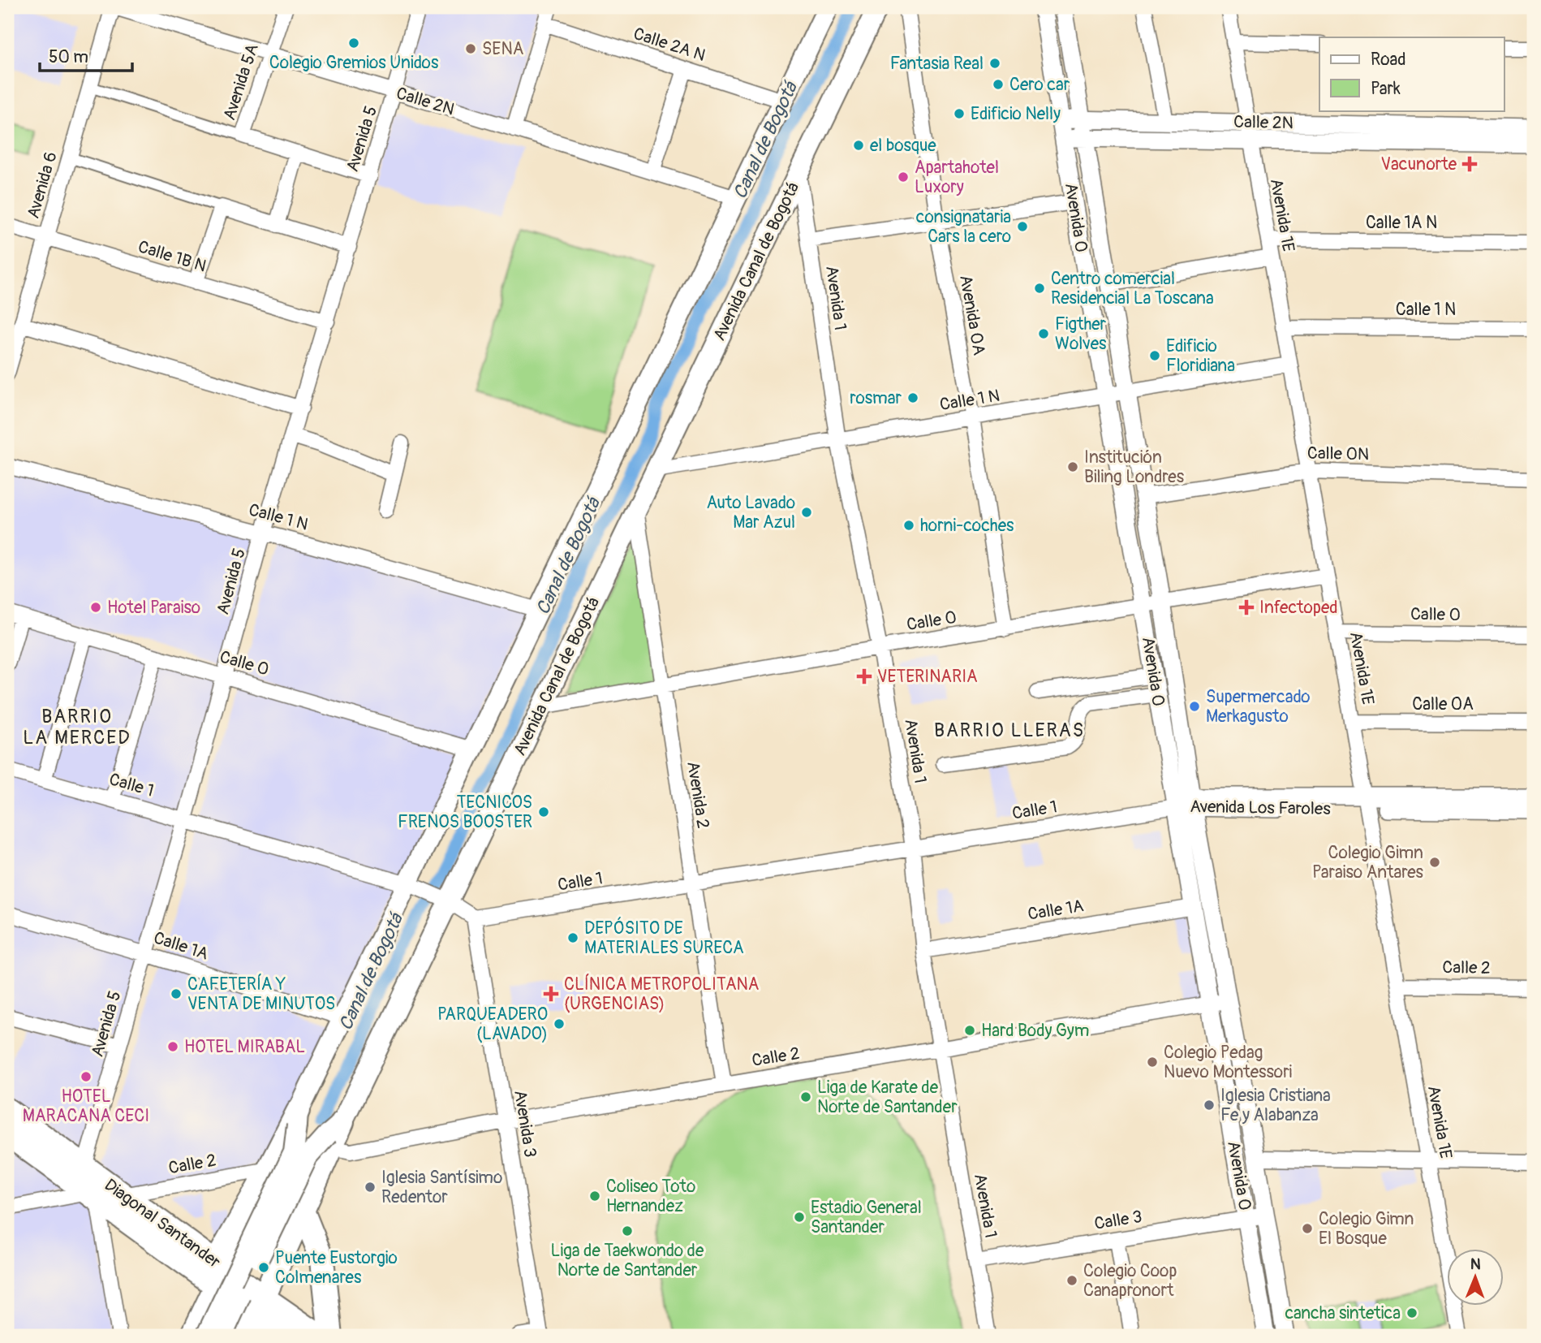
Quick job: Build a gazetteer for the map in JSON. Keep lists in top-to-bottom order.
{
  "streets": {
    "main road": ["Avenida Canal de Bogotá", "Diagonal Santander"],
    "street": [
      "Calle 2A N",
      "Avenida 5A",
      "Calle 2N",
      "Avenida 5",
      "Avenida 6",
      "Avenida 1E",
      "Avenida 0",
      "Calle 1A N",
      "Calle 1B N",
      "Avenida 1",
      "Calle 1 N",
      "Avenida 0A",
      "Calle 0N",
      "Calle 0",
      "Calle 0A",
      "Calle 1",
      "Avenida 2",
      "Avenida Los Faroles",
      "Calle 1A",
      "Calle 2",
      "Avenida 3",
      "Calle 3"
    ]
  },
  "crossings": [
    ["Avenida 5A", "Calle 2N"],
    ["Calle 2N", "Avenida 5"],
    ["Calle 2N", "Avenida 6"],
    ["Calle 2N", "Avenida 1E"],
    ["Calle 2N", "Avenida 0"],
    ["Avenida 5", "Calle 1B N"],
    ["Avenida 5", "Calle 1 N"],
    ["Avenida 5", "Calle 0"],
    ["Avenida 5", "Calle 1"],
    ["Avenida 5", "Calle 1A"],
    ["Avenida 5", "Diagonal Santander"],
    ["Avenida 6", "Calle 1B N"],
    ["Avenida 1E", "Calle 1A N"],
    ["Avenida 1E", "Calle 1 N"],
    ["Avenida 1E", "Calle 0N"],
    ["Avenida 1E", "Calle 0"],
    ["Avenida 1E", "Calle 0A"],
    ["Avenida 1E", "Avenida Los Faroles"],
    ["Avenida 1E", "Calle 2"],
    ["Avenida 0", "Calle 1 N"],
    ["Avenida 0", "Calle 0N"],
    ["Avenida 0", "Calle 0"],
    ["Avenida 0", "Calle 1"],
    ["Avenida 0", "Avenida Los Faroles"],
    ["Avenida 0", "Calle 1A"],
    ["Avenida 0", "Calle 2"],
    ["Avenida 0", "Calle 3"],
    ["Avenida Canal de Bogotá", "Avenida 1"],
    ["Avenida Canal de Bogotá", "Calle 1 N"],
    ["Avenida Canal de Bogotá", "Calle 0"],
    ["Avenida Canal de Bogotá", "Calle 1"],
    ["Avenida Canal de Bogotá", "Avenida 2"],
    ["Avenida Canal de Bogotá", "Calle 2"],
    ["Avenida 1", "Calle 1 N"],
    ["Avenida 1", "Calle 0"],
    ["Avenida 1", "Calle 1"],
    ["Avenida 1", "Calle 1A"],
    ["Avenida 1", "Calle 2"],
    ["Avenida 1", "Calle 3"],
    ["Calle 1 N", "Avenida 0A"],
    ["Avenida 0A", "Calle 0"],
    ["Calle 0", "Avenida 2"],
    ["Calle 1", "Avenida 2"],
    ["Calle 1", "Avenida Los Faroles"],
    ["Calle 1", "Avenida 3"],
    ["Avenida 2", "Calle 2"],
    ["Calle 2", "Avenida 3"],
    ["Calle 2", "Diagonal Santander"]
  ],
  "districts": ["BARRIO LA MERCED", "BARRIO LLERAS"],
  "water": ["Canal de Bogotá"],
  "places": {
    "other": [
      "Colegio Gremios Unidos",
      "SENA",
      "Fantasia Real",
      "Cero car",
      "Edificio Nelly",
      "el bosque",
      "Apartahotel Luxory",
      "consignataria Cars la cero",
      "Centro comercial Residencial La Toscana",
      "Figther Wolves",
      "Edificio Floridiana",
      "rosmar",
      "Institución Biling Londres",
      "Auto Lavado Mar Azul",
      "horni-coches",
      "Hotel Paraiso",
      "Supermercado Merkagusto",
      "TECNICOS FRENOS BOOSTER",
      "Colegio Gimn Paraiso Antares",
      "DEPÓSITO DE MATERIALES SURECA",
      "CAFETERÍA Y VENTA DE MINUTOS",
      "PARQUEADERO (LAVADO)",
      "Hard Body Gym",
      "HOTEL MIRABAL",
      "Colegio Pedag Nuevo Montessori",
      "HOTEL MARACANA CECI",
      "Liga de Karate de Norte de Santander",
      "Iglesia Cristiana Fe y Alabanza",
      "Iglesia Santísimo Redentor",
      "Coliseo Toto Hernandez",
      "Estadio General Santander",
      "Colegio Gimn El Bosque",
      "Liga de Taekwondo de Norte de Santander",
      "Puente Eustorgio Colmenares",
      "Colegio Coop Canapronort",
      "cancha sintetica"
    ],
    "health": [
      "Vacunorte",
      "Infectoped",
      "VETERINARIA",
      "CLÍNICA METROPOLITANA (URGENCIAS)"
    ]
  },
  "legend": ["Road", "Park"],
  "scale_bar": "50 m",
  "north": "top"
}
